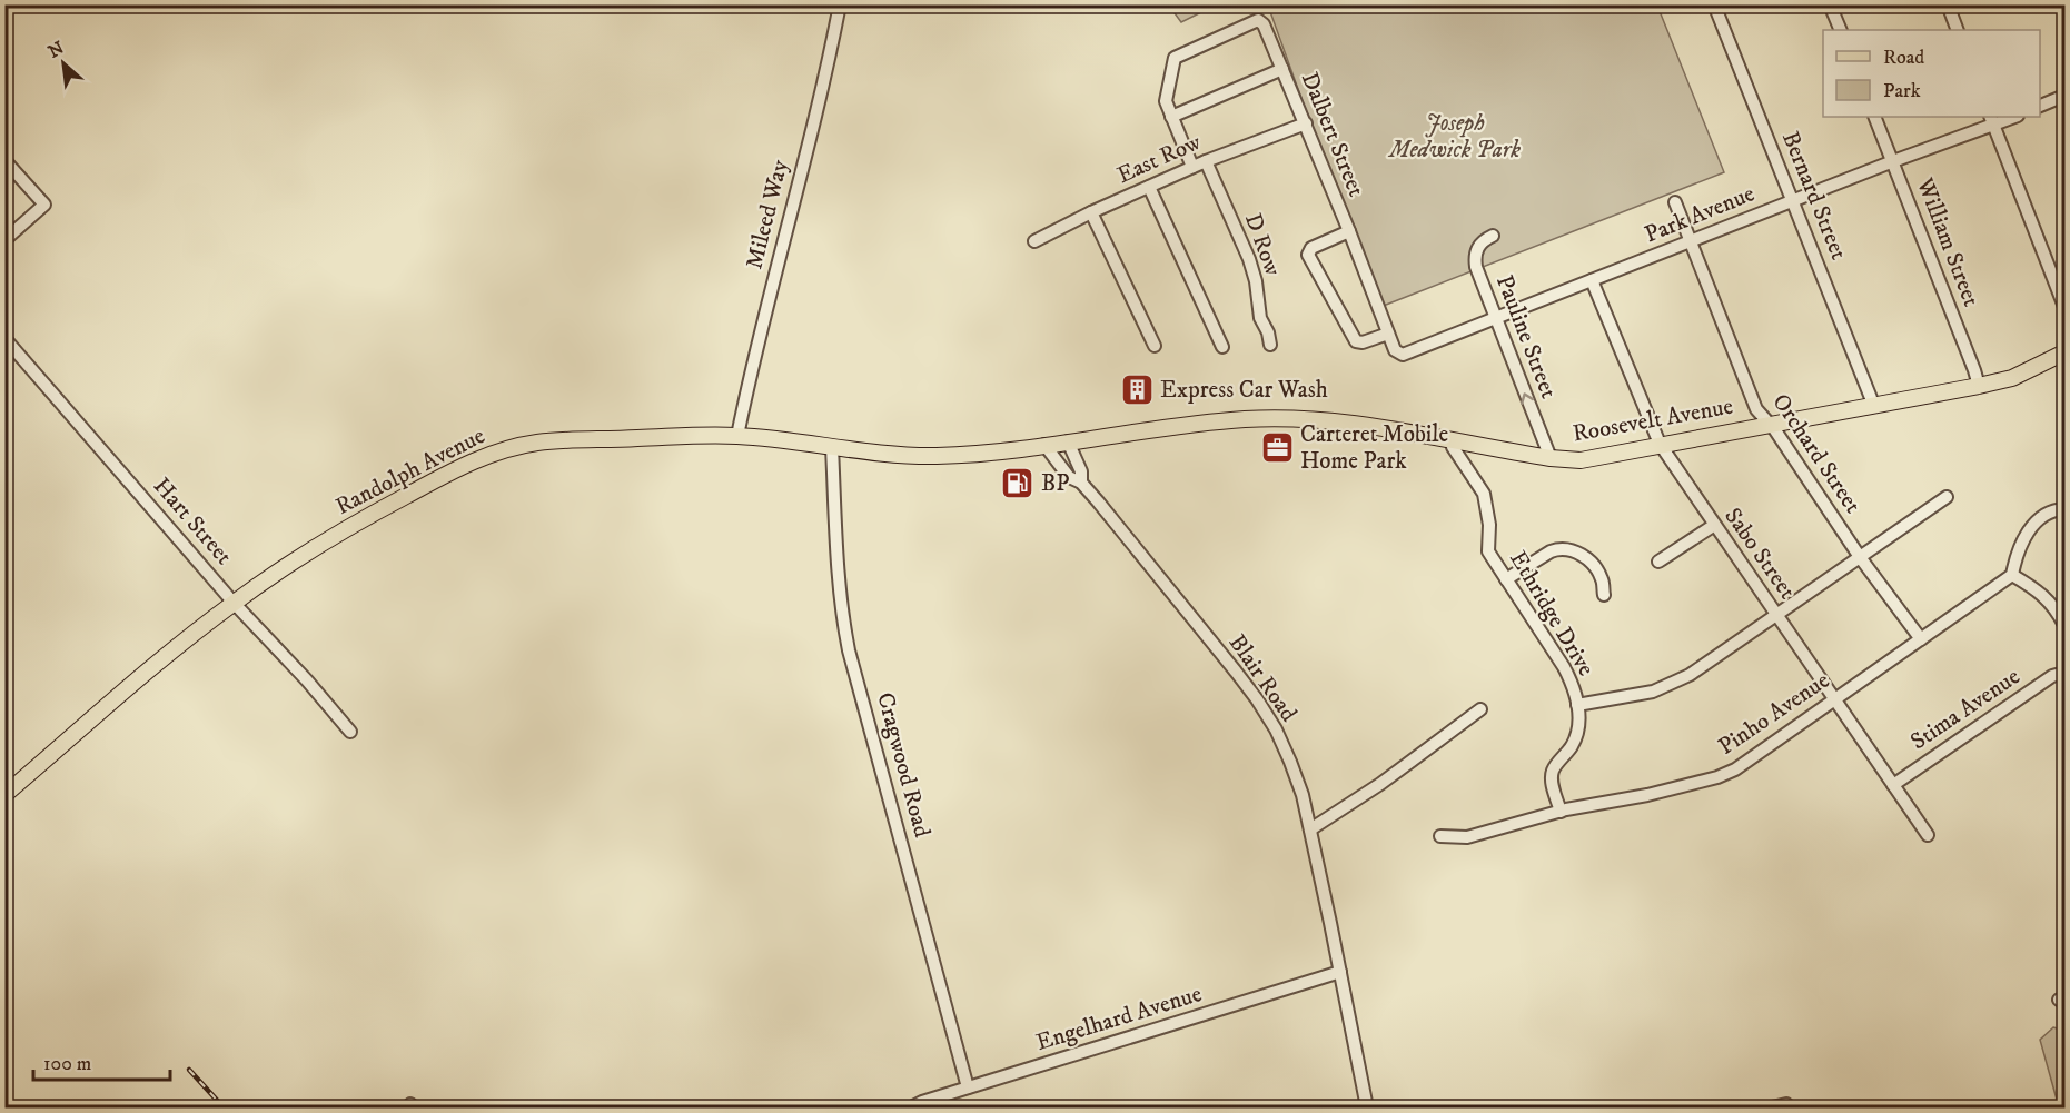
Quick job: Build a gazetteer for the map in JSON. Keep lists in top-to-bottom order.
{
  "streets": {
    "main road": ["Roosevelt Avenue", "Randolph Avenue"],
    "street": [
      "Dalbert Street",
      "East Row",
      "Bernard Street",
      "Mileed Way",
      "Park Avenue",
      "William Street",
      "D Row",
      "Pauline Street",
      "Orchard Street",
      "Hart Street",
      "Sabo Street",
      "Ethridge Drive",
      "Blair Road",
      "Stima Avenue",
      "Pinho Avenue",
      "Cragwood Road",
      "Engelhard Avenue"
    ]
  },
  "crossings": [
    ["Dalbert Street", "East Row"],
    ["Dalbert Street", "Park Avenue"],
    ["East Row", "D Row"],
    ["Bernard Street", "Park Avenue"],
    ["Bernard Street", "Roosevelt Avenue"],
    ["Mileed Way", "Randolph Avenue"],
    ["Park Avenue", "William Street"],
    ["Park Avenue", "Pauline Street"],
    ["Park Avenue", "Orchard Street"],
    ["Park Avenue", "Sabo Street"],
    ["William Street", "Roosevelt Avenue"],
    ["Pauline Street", "Roosevelt Avenue"],
    ["Roosevelt Avenue", "Orchard Street"],
    ["Roosevelt Avenue", "Randolph Avenue"],
    ["Roosevelt Avenue", "Sabo Street"],
    ["Roosevelt Avenue", "Ethridge Drive"],
    ["Roosevelt Avenue", "Blair Road"],
    ["Orchard Street", "Pinho Avenue"],
    ["Randolph Avenue", "Hart Street"],
    ["Randolph Avenue", "Blair Road"],
    ["Randolph Avenue", "Cragwood Road"],
    ["Sabo Street", "Stima Avenue"],
    ["Sabo Street", "Pinho Avenue"],
    ["Ethridge Drive", "Pinho Avenue"],
    ["Blair Road", "Engelhard Avenue"],
    ["Cragwood Road", "Engelhard Avenue"]
  ],
  "one_way": ["Pauline Street"],
  "parks": ["Joseph Medwick Park"],
  "places": {
    "building": ["Express Car Wash"],
    "office": ["Carteret Mobile Home Park"],
    "fuel station": ["BP"]
  },
  "legend": ["Road", "Park"],
  "scale_bar": "100 m",
  "north": "top left"
}
